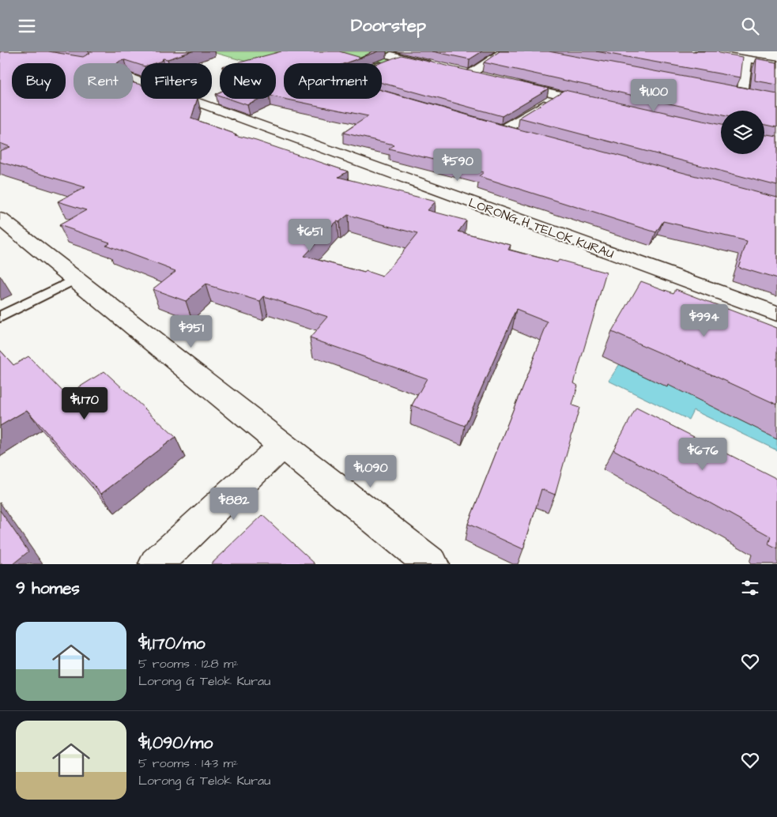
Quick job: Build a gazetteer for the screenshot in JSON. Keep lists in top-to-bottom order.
{
  "streets": {
    "street": ["LORONG H TELOK KURAU"]
  },
  "page": {
    "header": "Doorstep",
    "chip": [
      "Buy",
      "Rent",
      "Filters",
      "New",
      "Apartment"
    ],
    "price": [
      "$1,100",
      "$590",
      "$651",
      "$994",
      "$951",
      "$1,170",
      "$676",
      "$1,090",
      "$882"
    ],
    "heading": "9 homes",
    "list": [
      {
        "name": "$1,170/mo",
        "note": "5 rooms · 128 m² · Lorong G Telok Kurau"
      },
      {
        "name": "$1,090/mo",
        "note": "5 rooms · 143 m² · Lorong G Telok Kurau"
      }
    ]
  }
}
